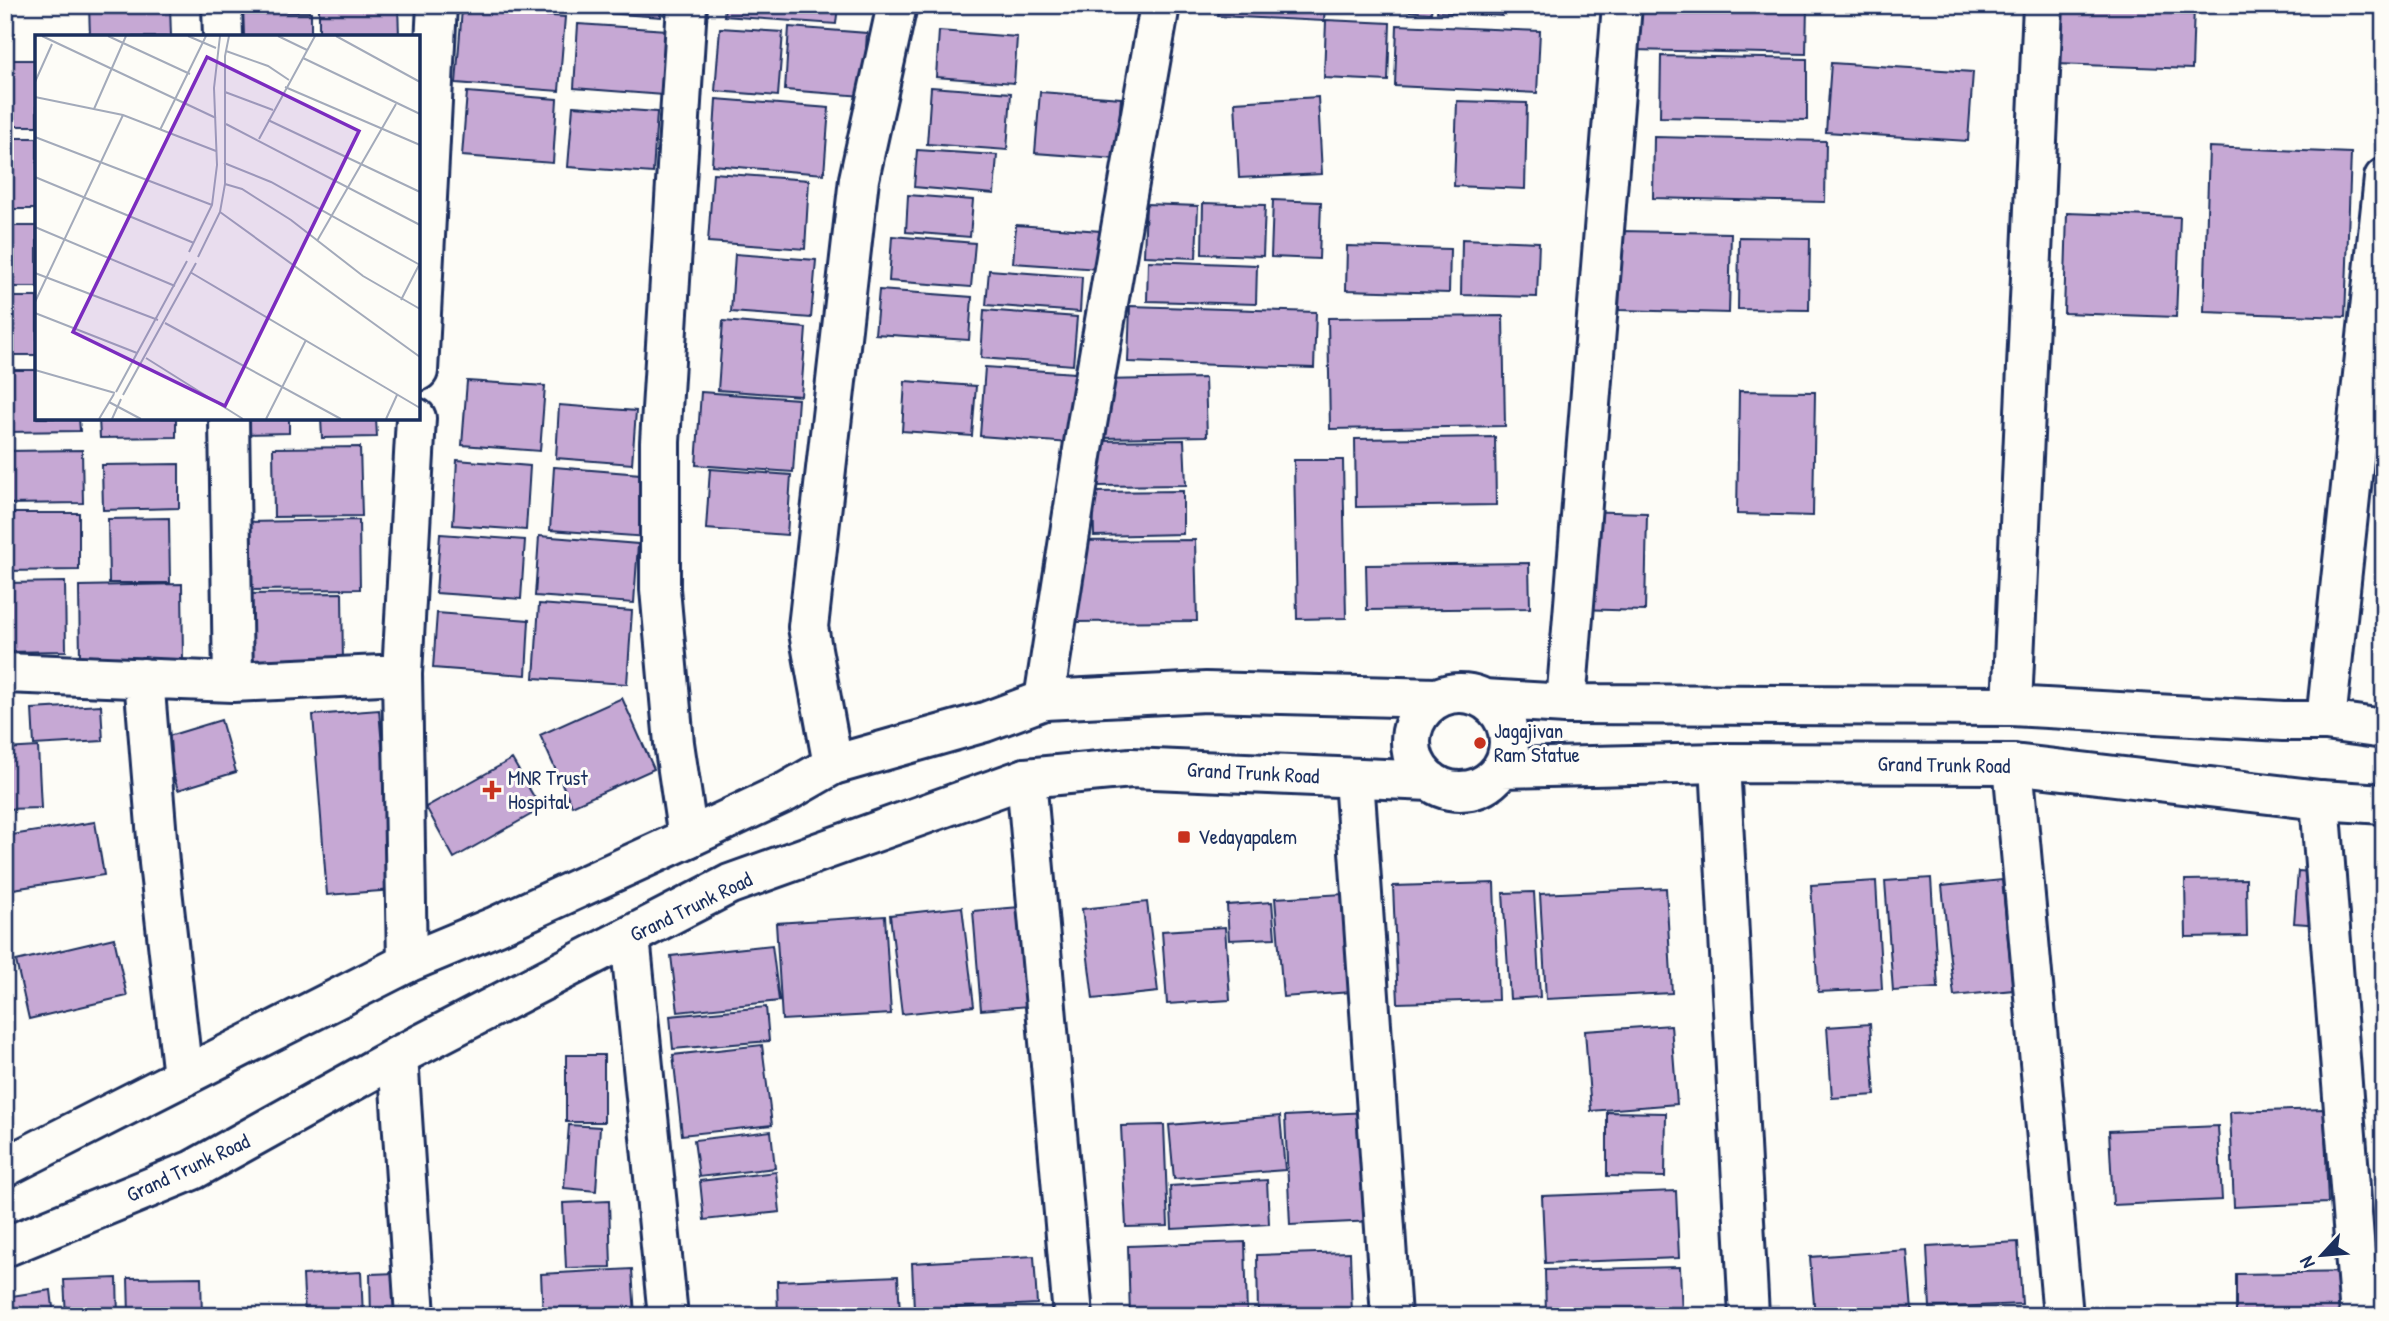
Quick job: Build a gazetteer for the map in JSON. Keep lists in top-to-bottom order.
{
  "streets": {
    "street": ["Grand Trunk Road"]
  },
  "places": {
    "other": ["Jagajivan Ram Statue"],
    "health": ["MNR Trust Hospital"],
    "transit": ["Vedayapalem"]
  },
  "north": "bottom left"
}
